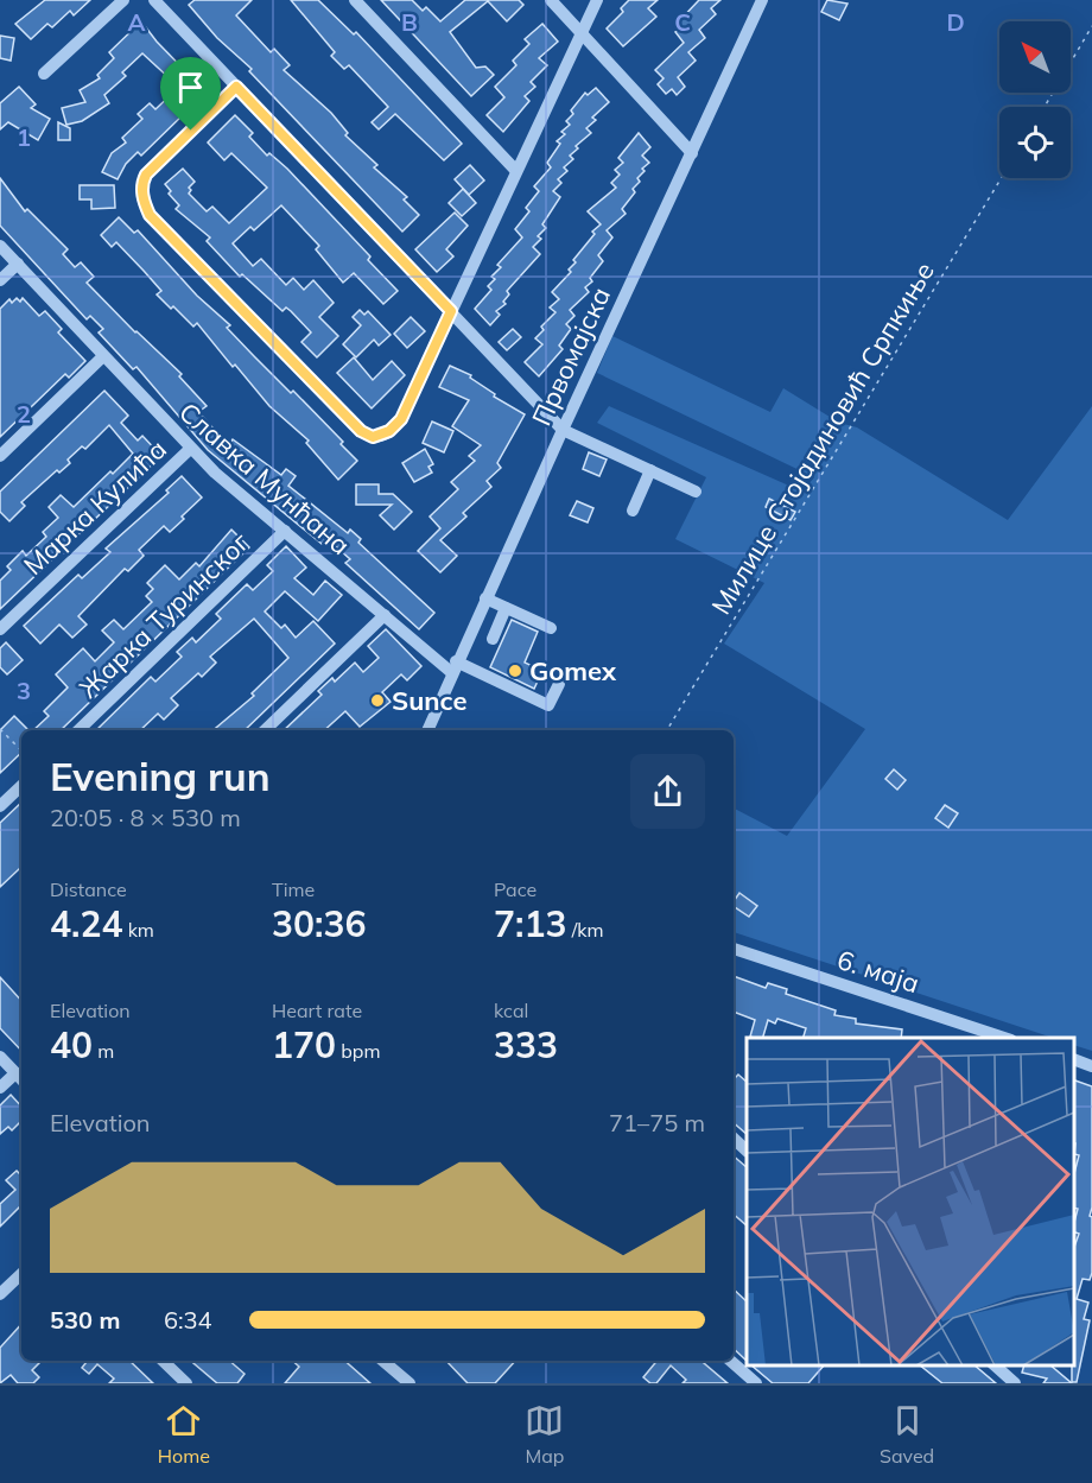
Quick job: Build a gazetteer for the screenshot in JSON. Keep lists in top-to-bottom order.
{
  "streets": {
    "street": [
      "Првомајска",
      "Славка Мунћана",
      "Марка Кулића",
      "Жарка Туринског",
      "6. маја"
    ],
    "path": ["Милице Стојадиновић Српкиње"]
  },
  "crossings": [
    ["Првомајска", "Славка Мунћана"],
    ["Славка Мунћана", "Марка Кулића"],
    ["Славка Мунћана", "Жарка Туринског"]
  ],
  "places": ["Gomex", "Sunce"],
  "north": "top left",
  "page": {
    "heading": ["Evening run", "20:05 · 8 × 530 m"],
    "stats": [
      ["Distance", "4.24 km"],
      ["Time", "30:36"],
      ["Pace", "7:13 /km"],
      ["Elevation", "40 m"],
      ["Heart rate", "170 bpm"],
      ["kcal", "333"]
    ],
    "chart": ["Elevation", "71–75 m"],
    "list": [
      {
        "name": "530 m",
        "note": "6:34"
      }
    ],
    "tabs": ["Home", "Map", "Saved"]
  },
  "grid": {
    "columns": [
      "A",
      "B",
      "C",
      "D"
    ],
    "rows": ["1", "2", "3"]
  }
}
